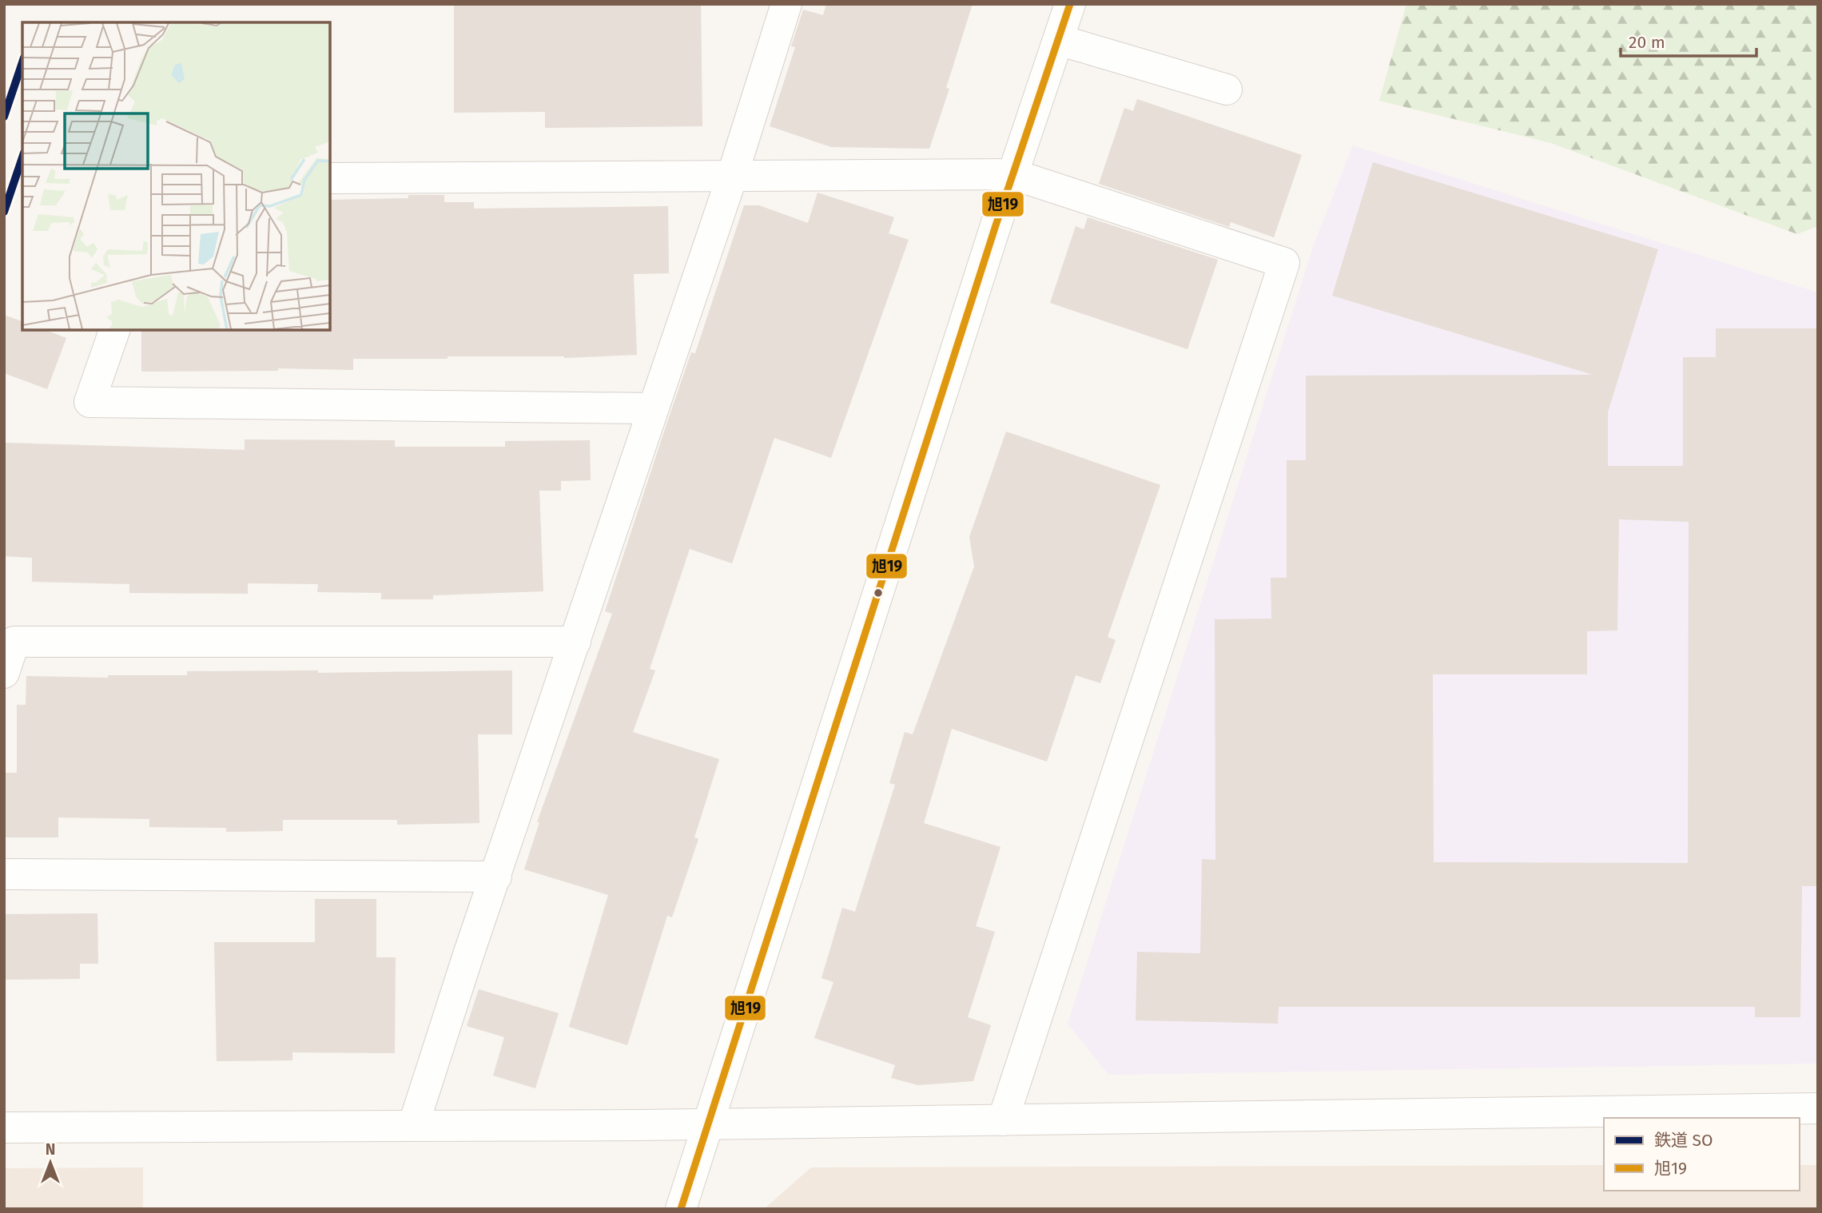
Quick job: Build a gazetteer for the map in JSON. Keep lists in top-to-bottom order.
{
  "lines": ["transit line 旭19", "rail line SO"],
  "legend": ["鉄道 SO", "旭19"],
  "scale_bar": "20 m",
  "north": "top"
}
